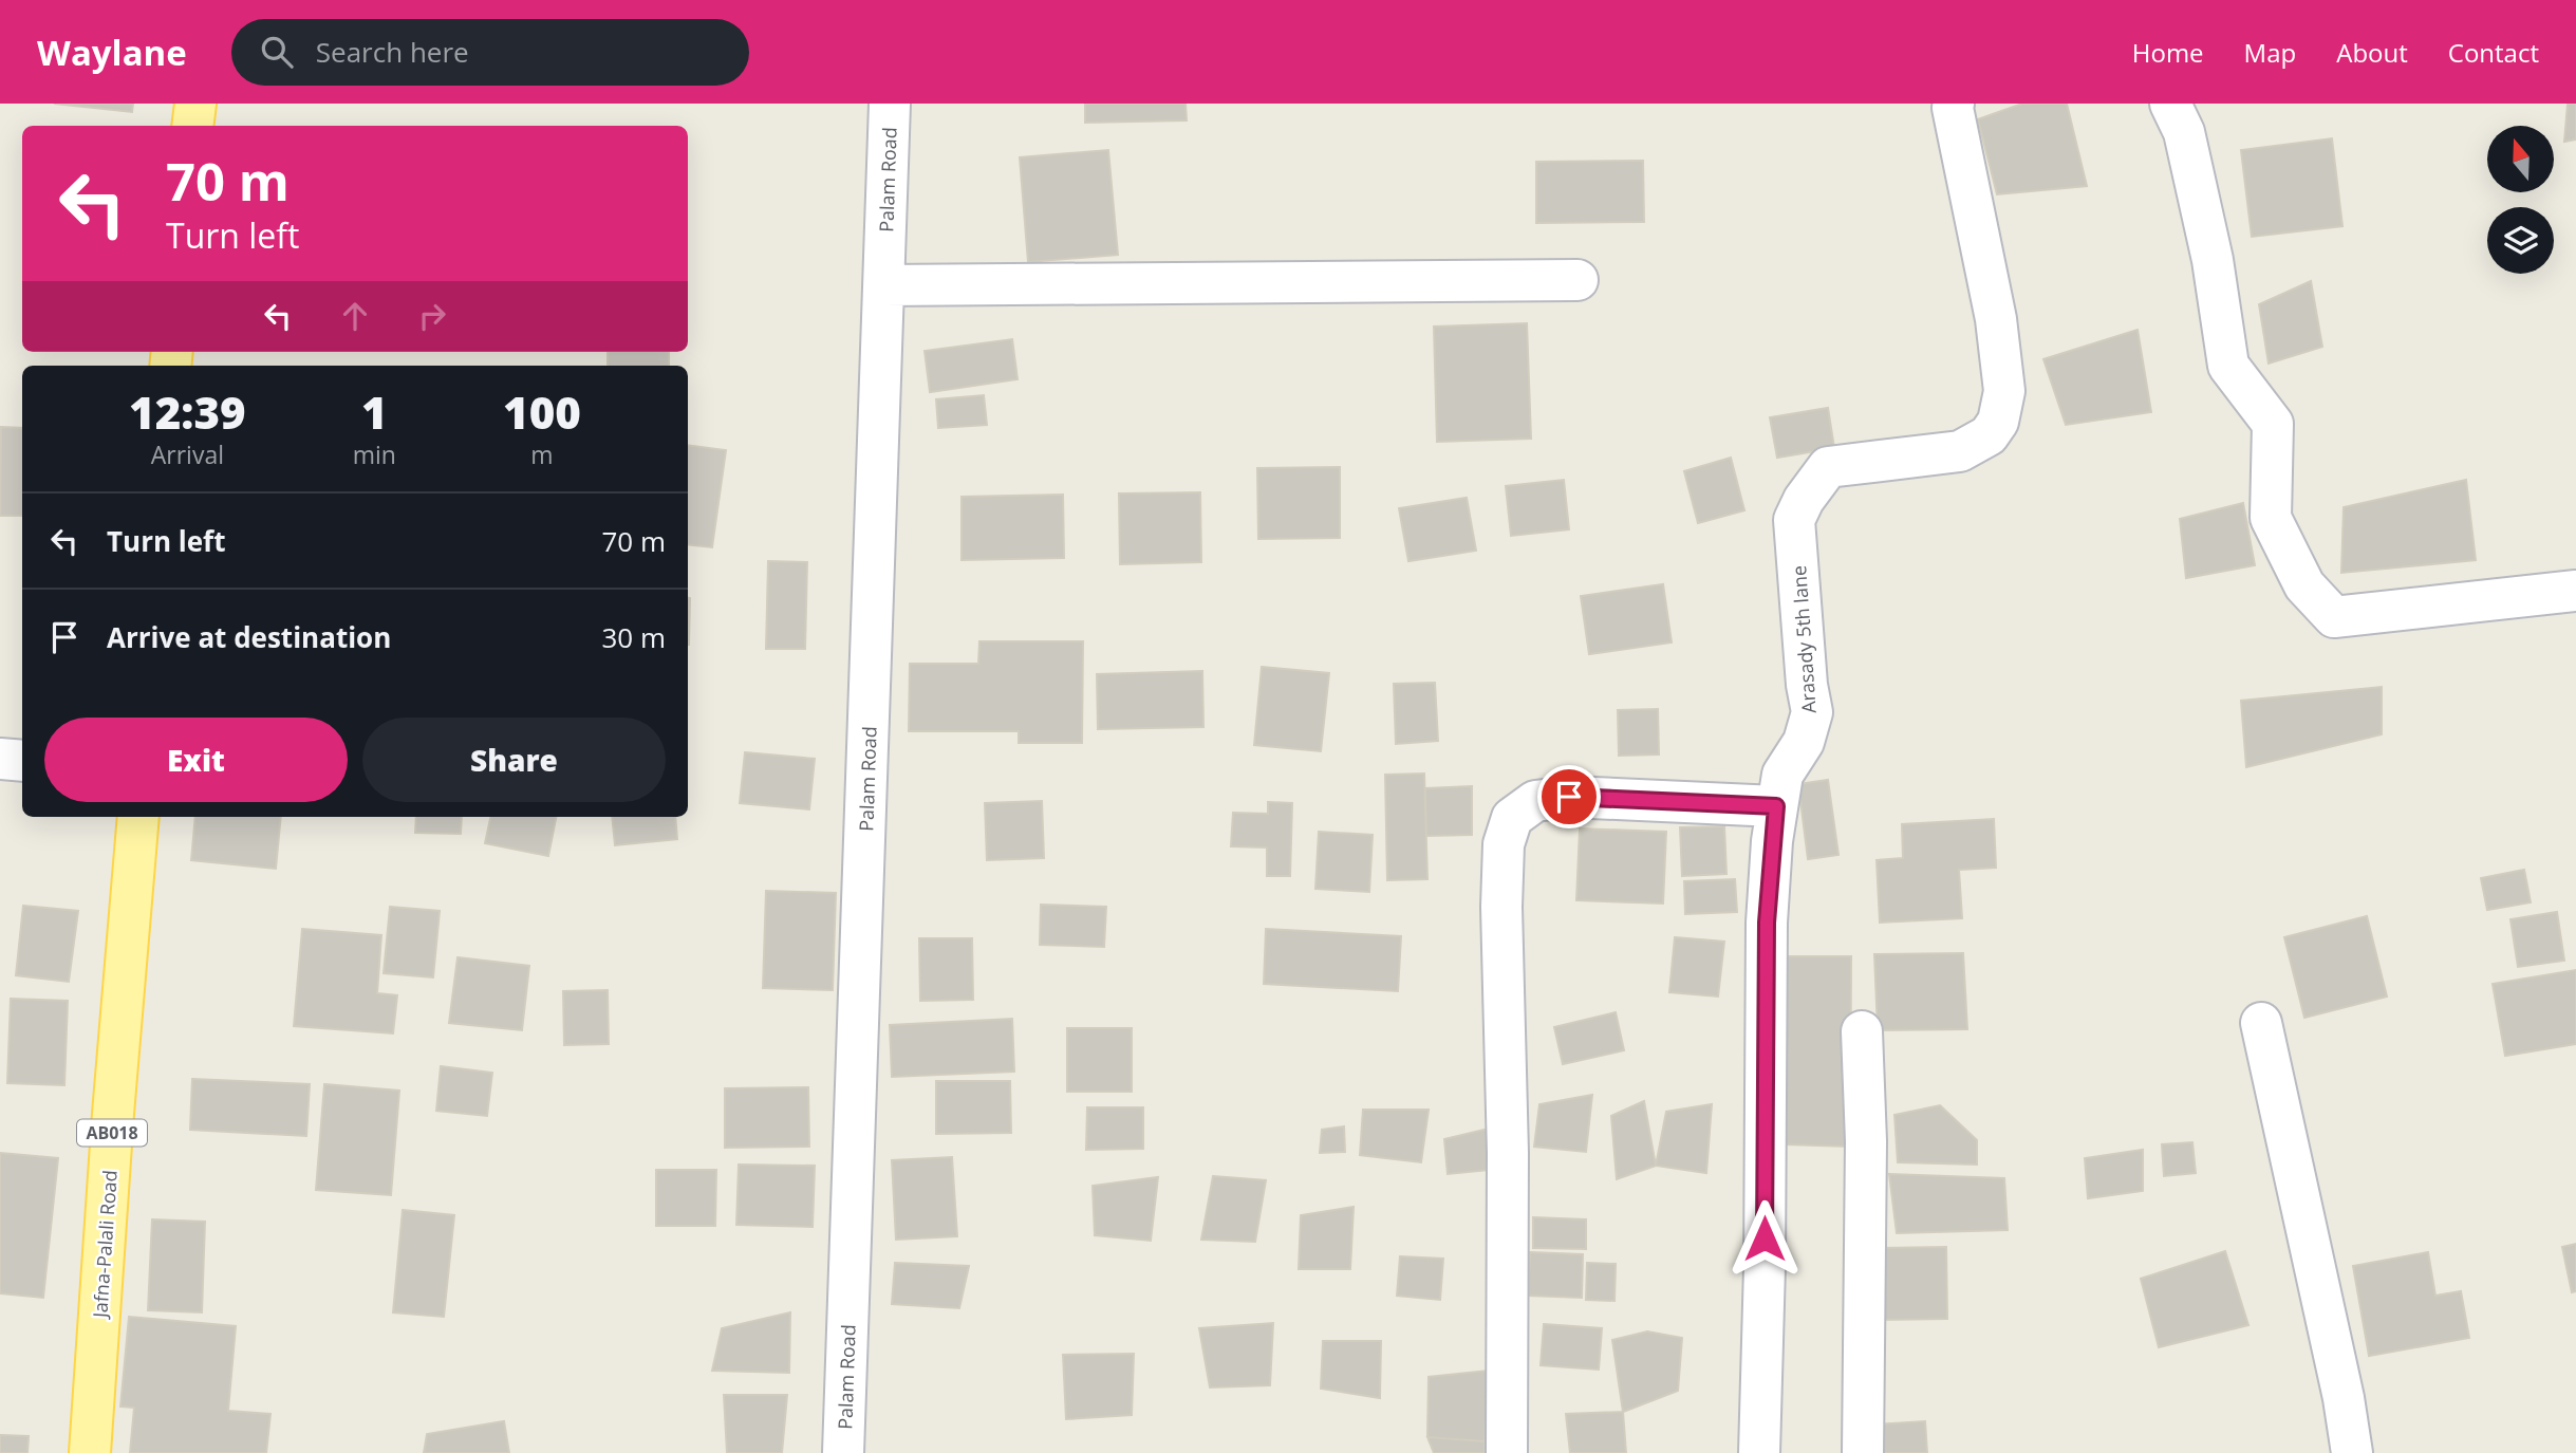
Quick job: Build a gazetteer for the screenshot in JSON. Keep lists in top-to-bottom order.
{
  "streets": {
    "main road": ["AB018", "Jafna-Palali Road"],
    "street": ["Palam Road", "Arasady 5th lane"]
  },
  "north": "top",
  "page": {
    "header": "Waylane",
    "search": "Search here",
    "nav": [
      "Home",
      "Map",
      "About",
      "Contact"
    ],
    "turn": ["70 m", "Turn left"],
    "eta": [
      "12:39",
      "Arrival",
      "1",
      "min",
      "100",
      "m"
    ],
    "list": [
      {
        "name": "Turn left",
        "value": "70 m"
      },
      {
        "name": "Arrive at destination",
        "value": "30 m"
      }
    ],
    "buttons": ["Exit", "Share"]
  }
}
